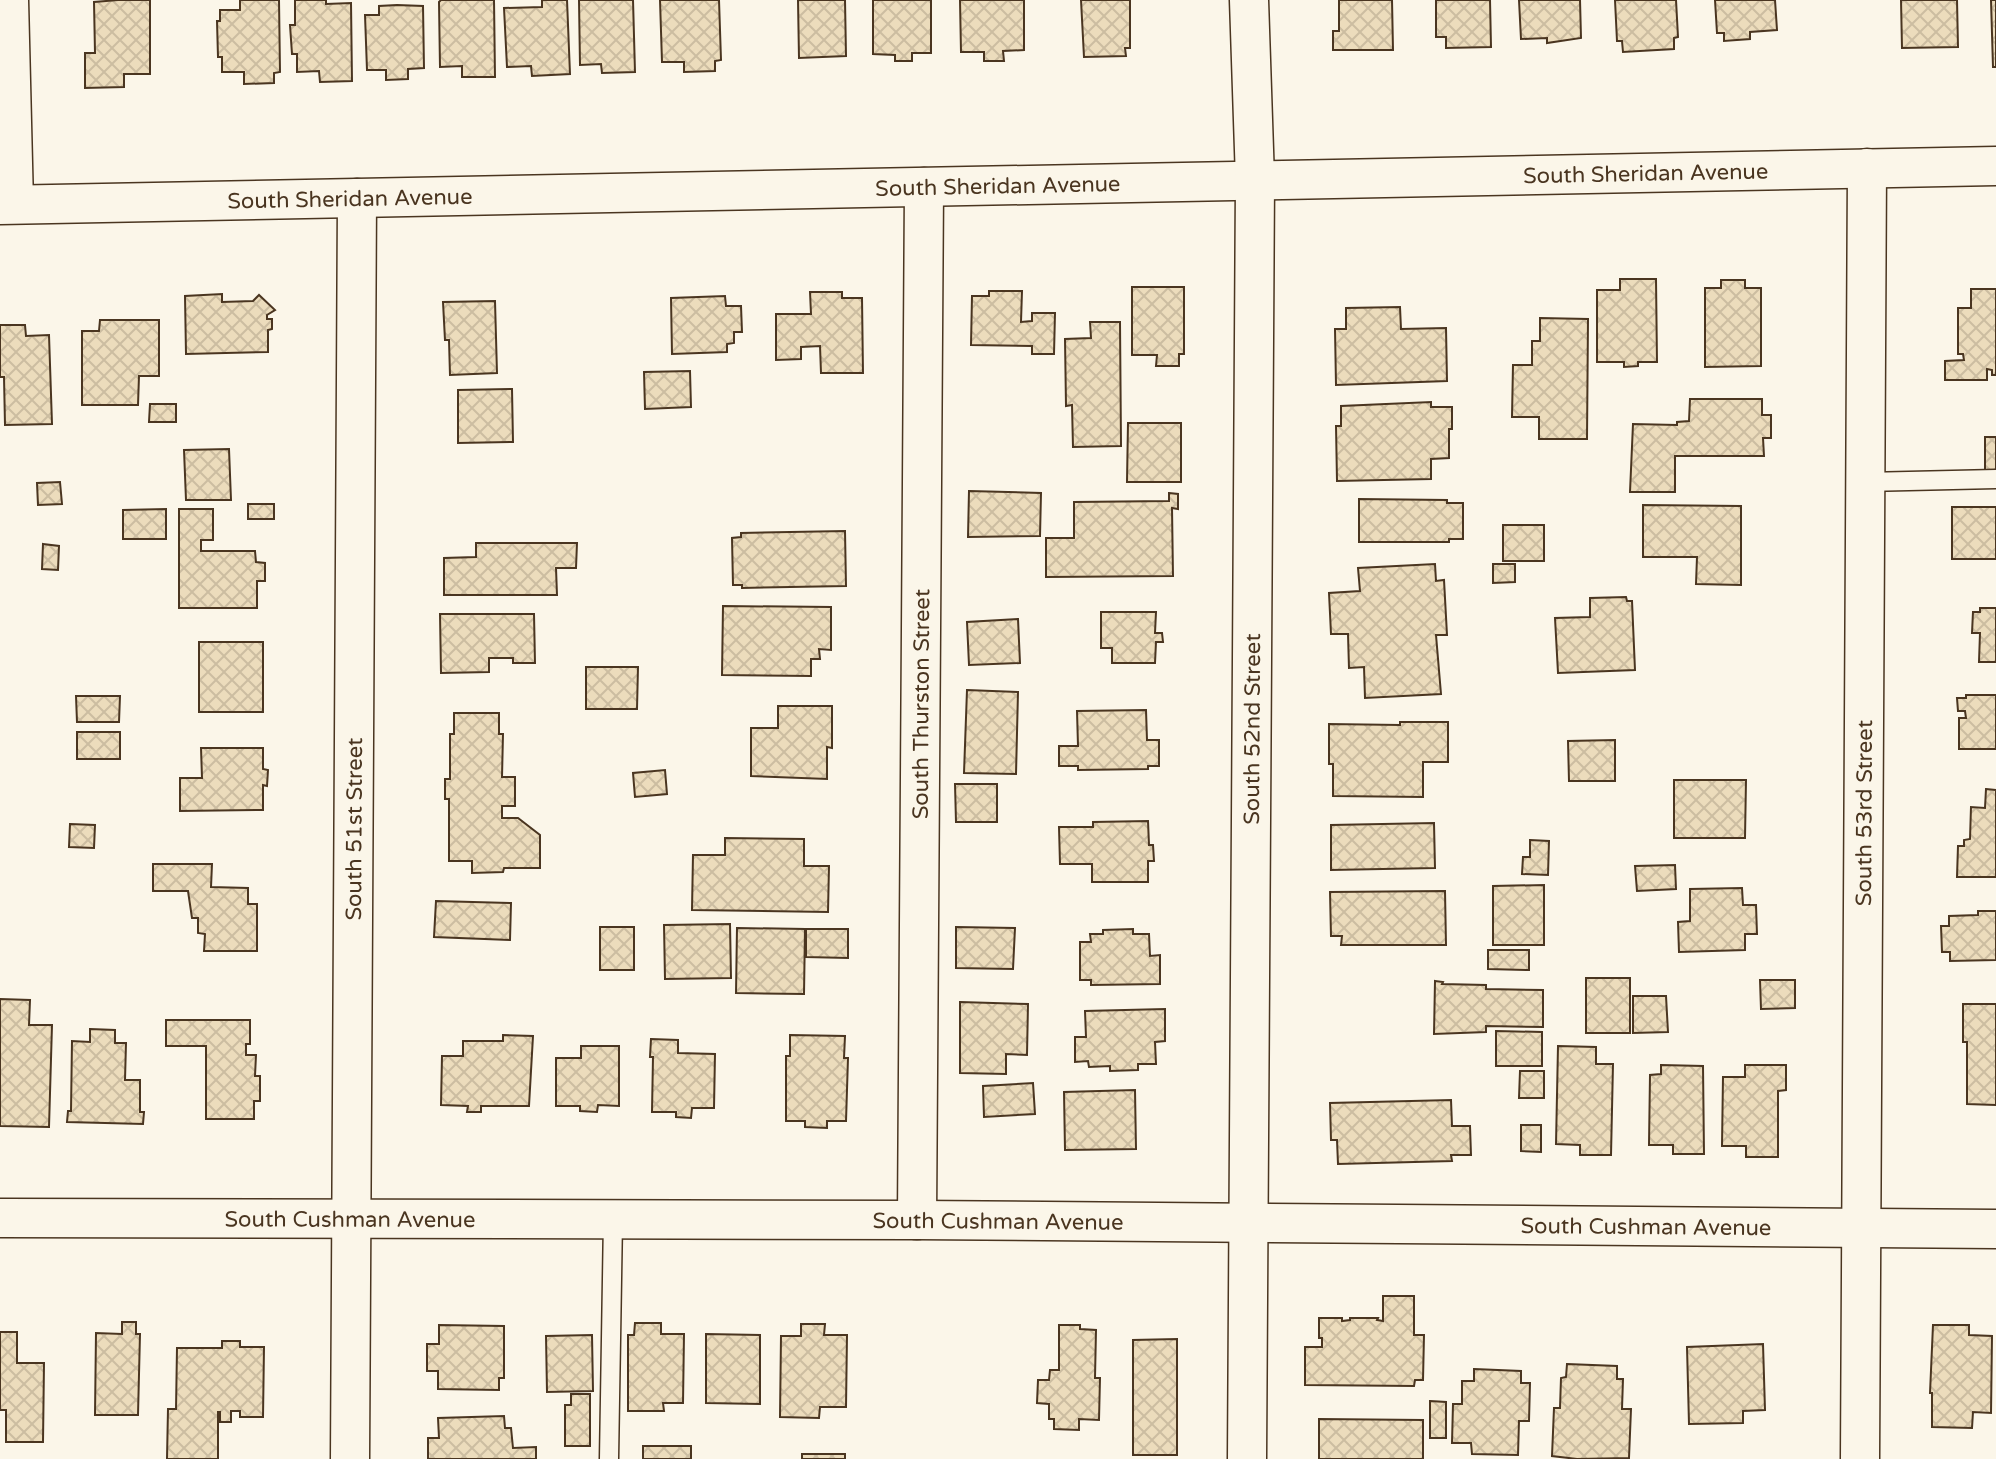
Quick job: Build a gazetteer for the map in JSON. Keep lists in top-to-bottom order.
{
  "streets": {
    "street": [
      "South Sheridan Avenue",
      "South Thurston Street",
      "South 52nd Street",
      "South 53rd Street",
      "South 51st Street",
      "South Cushman Avenue"
    ]
  },
  "crossings": [
    ["South Sheridan Avenue", "South Thurston Street"],
    ["South Sheridan Avenue", "South 52nd Street"],
    ["South Sheridan Avenue", "South 53rd Street"],
    ["South Sheridan Avenue", "South 51st Street"],
    ["South Thurston Street", "South Cushman Avenue"],
    ["South 52nd Street", "South Cushman Avenue"],
    ["South 53rd Street", "South Cushman Avenue"],
    ["South 51st Street", "South Cushman Avenue"]
  ]
}
